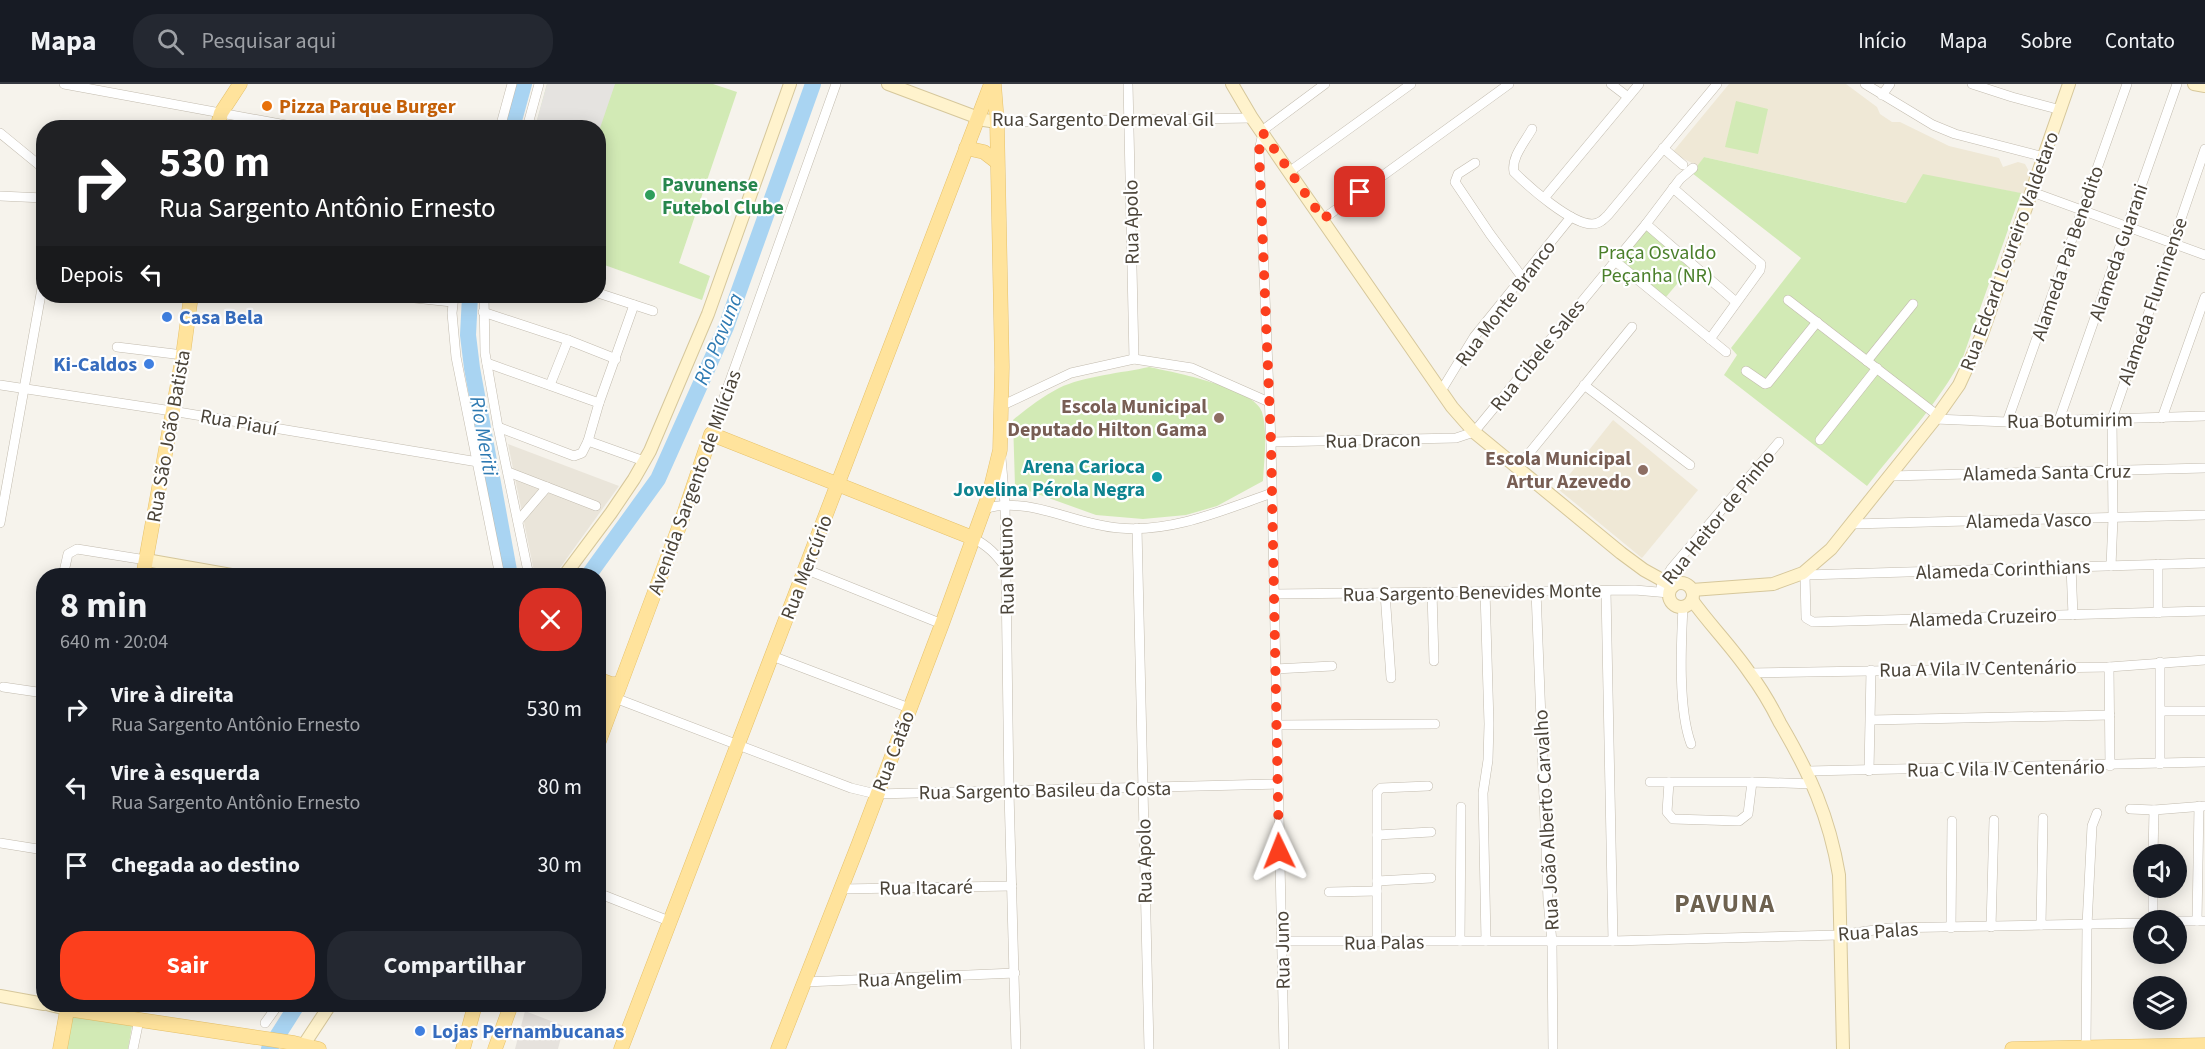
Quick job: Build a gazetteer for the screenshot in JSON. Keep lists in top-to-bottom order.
{
  "streets": {
    "main road": [
      "Rua São João Batista",
      "Avenida Sargento de Milícias",
      "Rua Netuno",
      "Rua Mercúrio",
      "Rua Catão"
    ],
    "street": [
      "Rua Sargento Dermeval Gil",
      "Rua Apolo",
      "Rua Edcard Loureiro Valdetaro",
      "Alameda Guarani",
      "Alameda Pai Benedito",
      "Alameda Fluminense",
      "Rua Monte Branco",
      "Rua Cibele Sales",
      "Rua Botumirim",
      "Rua Piauí",
      "Rua Dracon",
      "Alameda Santa Cruz",
      "Rua Heitor de Pinho",
      "Alameda Vasco",
      "Alameda Corinthians",
      "Rua Sargento Benevides Monte",
      "Alameda Cruzeiro",
      "Rua A Vila IV Centenário",
      "Rua C Vila IV Centenário",
      "Rua Sargento Basileu da Costa",
      "Rua João Alberto Carvalho",
      "Rua Itacaré",
      "Rua Palas",
      "Rua Juno",
      "Rua Angelim"
    ]
  },
  "crossings": [
    ["Rua Sargento Dermeval Gil", "Rua Apolo"],
    ["Rua Sargento Dermeval Gil", "Rua Netuno"],
    ["Rua Sargento Dermeval Gil", "Rua Mercúrio"],
    ["Rua Apolo", "Rua Sargento Basileu da Costa"],
    ["Rua Edcard Loureiro Valdetaro", "Rua Botumirim"],
    ["Rua Edcard Loureiro Valdetaro", "Alameda Santa Cruz"],
    ["Rua Edcard Loureiro Valdetaro", "Rua Heitor de Pinho"],
    ["Rua Edcard Loureiro Valdetaro", "Alameda Vasco"],
    ["Rua Edcard Loureiro Valdetaro", "Alameda Corinthians"],
    ["Rua Edcard Loureiro Valdetaro", "Rua Sargento Benevides Monte"],
    ["Rua Edcard Loureiro Valdetaro", "Alameda Cruzeiro"],
    ["Alameda Guarani", "Rua Botumirim"],
    ["Alameda Pai Benedito", "Rua Botumirim"],
    ["Alameda Fluminense", "Rua Botumirim"],
    ["Alameda Fluminense", "Alameda Santa Cruz"],
    ["Alameda Fluminense", "Alameda Vasco"],
    ["Alameda Fluminense", "Alameda Corinthians"],
    ["Rua Cibele Sales", "Rua Dracon"],
    ["Rua Piauí", "Rua São João Batista"],
    ["Rua Dracon", "Rua Juno"],
    ["Avenida Sargento de Milícias", "Rua Sargento Basileu da Costa"],
    ["Rua Heitor de Pinho", "Rua Sargento Benevides Monte"],
    ["Rua Netuno", "Rua Mercúrio"],
    ["Rua Netuno", "Rua Catão"],
    ["Rua Netuno", "Rua Sargento Basileu da Costa"],
    ["Rua Netuno", "Rua Itacaré"],
    ["Rua Netuno", "Rua Angelim"],
    ["Rua Mercúrio", "Rua Sargento Basileu da Costa"],
    ["Alameda Corinthians", "Alameda Cruzeiro"],
    ["Rua Sargento Benevides Monte", "Rua João Alberto Carvalho"],
    ["Rua Sargento Benevides Monte", "Rua Juno"],
    ["Rua Catão", "Rua Sargento Basileu da Costa"],
    ["Rua Catão", "Rua Itacaré"],
    ["Rua Catão", "Rua Angelim"],
    ["Rua Sargento Basileu da Costa", "Rua Juno"],
    ["Rua João Alberto Carvalho", "Rua Palas"],
    ["Rua Palas", "Rua Juno"]
  ],
  "districts": ["PAVUNA"],
  "water": ["Rio Pavuna", "Rio Meriti"],
  "parks": ["Praça Osvaldo Peçanha (NR)"],
  "places": [
    "Pizza Parque Burger",
    "Pavunense Futebol Clube",
    "Casa Bela",
    "Ki-Caldos",
    "Escola Municipal Deputado Hilton Gama",
    "Escola Municipal Artur Azevedo",
    "Arena Carioca Jovelina Pérola Negra",
    "Lojas Pernambucanas"
  ],
  "page": {
    "header": "Mapa",
    "search": "Pesquisar aqui",
    "nav": [
      "Início",
      "Mapa",
      "Sobre",
      "Contato"
    ],
    "turn": ["530 m", "Rua Sargento Antônio Ernesto"],
    "then": "Depois",
    "heading": ["8 min", "640 m · 20:04"],
    "list": [
      {
        "name": "Vire à direita",
        "note": "Rua Sargento Antônio Ernesto",
        "value": "530 m"
      },
      {
        "name": "Vire à esquerda",
        "note": "Rua Sargento Antônio Ernesto",
        "value": "80 m"
      },
      {
        "name": "Chegada ao destino",
        "value": "30 m"
      }
    ],
    "buttons": ["Sair", "Compartilhar"]
  }
}
